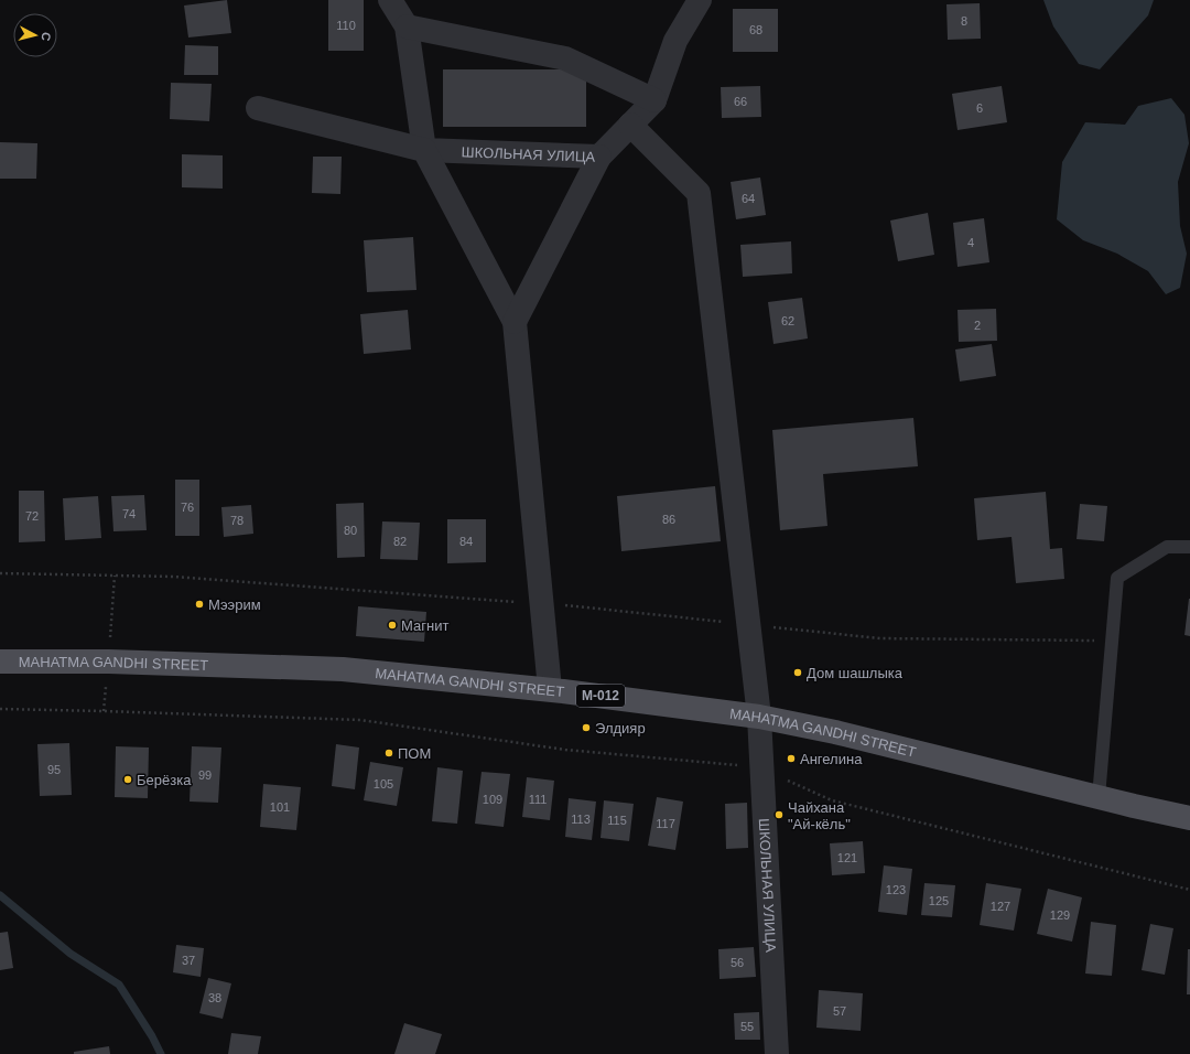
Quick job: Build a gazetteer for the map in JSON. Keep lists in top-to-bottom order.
{
  "streets": {
    "main road": ["MAHATMA GANDHI STREET", "М-012"],
    "street": ["ШКОЛЬНАЯ УЛИЦА"]
  },
  "crossings": [
    ["ШКОЛЬНАЯ УЛИЦА", "MAHATMA GANDHI STREET"]
  ],
  "places": [
    "Мээрим",
    "Магнит",
    "Дом шашлыка",
    "Элдияр",
    "ПОМ",
    "Ангелина",
    "Берёзка",
    "Чайхана \"Ай-кёль\""
  ],
  "house_numbers": [
    "8",
    "110",
    "68",
    "66",
    "6",
    "64",
    "4",
    "62",
    "2",
    "76",
    "74",
    "72",
    "86",
    "78",
    "80",
    "82",
    "84",
    "95",
    "99",
    "105",
    "109",
    "111",
    "101",
    "113",
    "115",
    "117",
    "121",
    "123",
    "125",
    "127",
    "129",
    "37",
    "56",
    "38",
    "57",
    "55"
  ],
  "north": "right"
}
